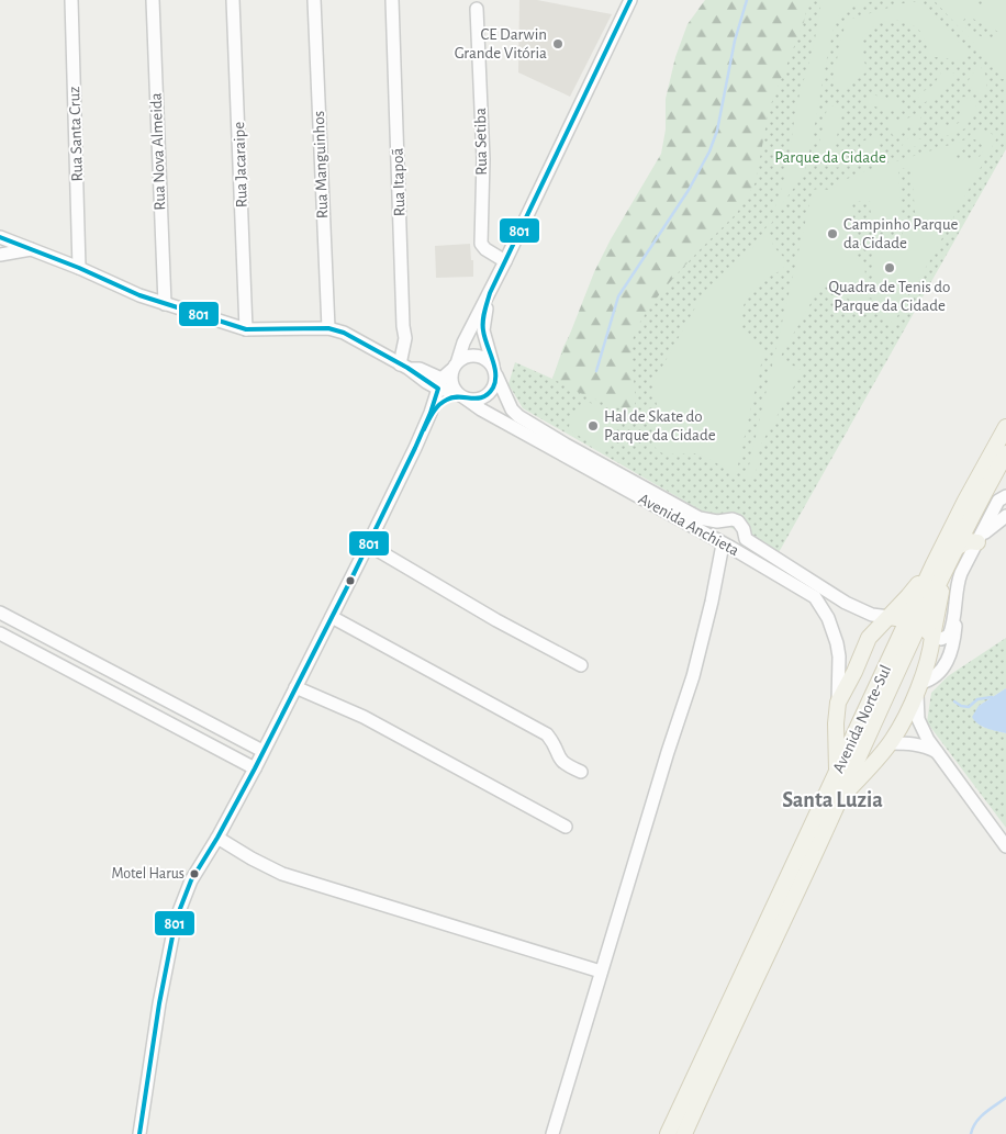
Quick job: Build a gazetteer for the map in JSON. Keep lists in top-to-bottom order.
{
  "streets": {
    "main road": ["Avenida Norte-Sul"],
    "street": [
      "Rua Santa Cruz",
      "Rua Setiba",
      "Rua Nova Almeida",
      "Rua Jacaraipe",
      "Rua Manguinhos",
      "Rua Itapoã",
      "Avenida Anchieta"
    ]
  },
  "crossings": [
    ["Rua Santa Cruz", "Avenida Anchieta"],
    ["Rua Nova Almeida", "Avenida Anchieta"],
    ["Rua Jacaraipe", "Avenida Anchieta"],
    ["Rua Manguinhos", "Avenida Anchieta"],
    ["Rua Itapoã", "Avenida Anchieta"]
  ],
  "districts": ["Santa Luzia"],
  "parks": ["Parque da Cidade"],
  "places": [
    "CE Darwin Grande Vitória",
    "Campinho Parque da Cidade",
    "Quadra de Tenis do Parque da Cidade",
    "Hal de Skate do Parque da Cidade",
    "Motel Harus"
  ],
  "lines": ["transit line 801"]
}
